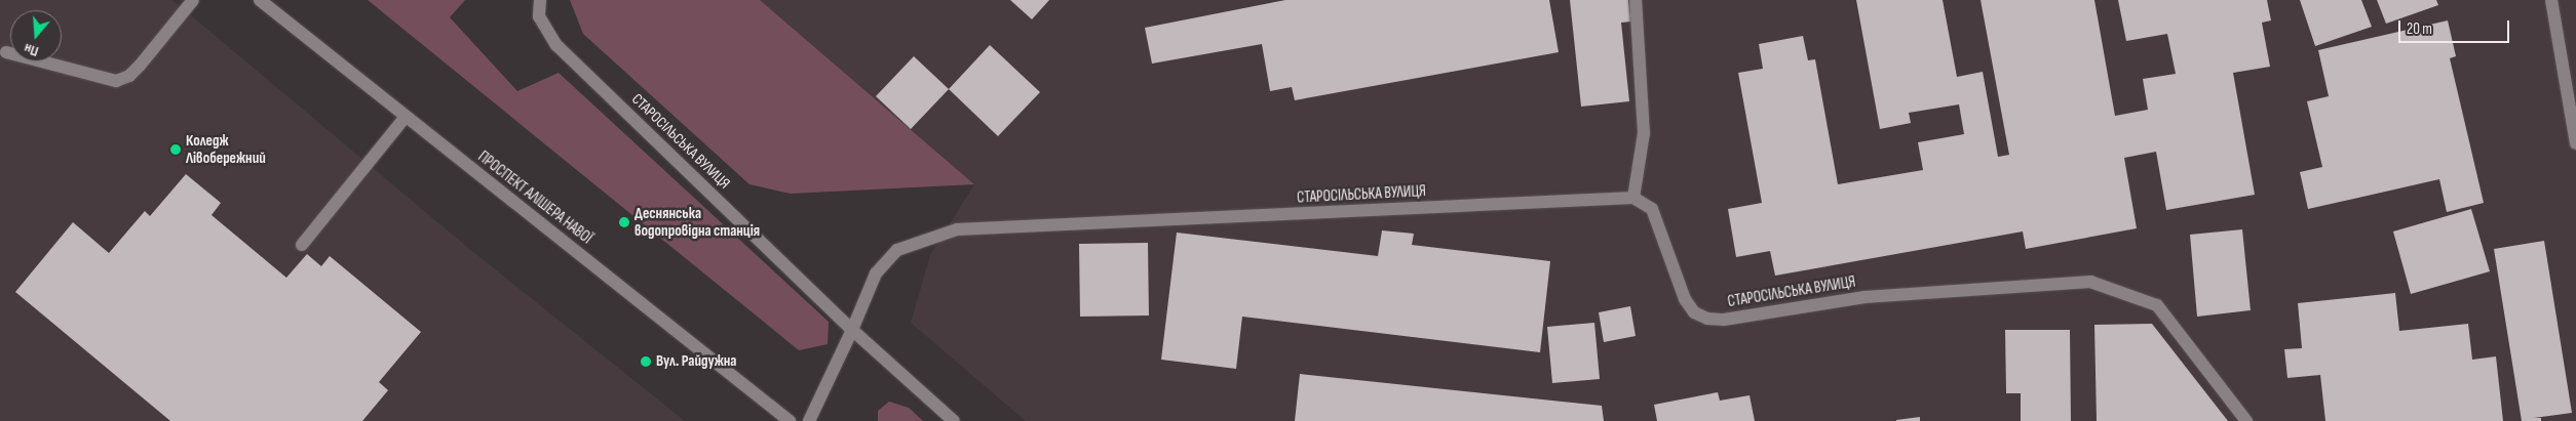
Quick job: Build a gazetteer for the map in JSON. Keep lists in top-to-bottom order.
{
  "streets": {
    "street": ["СТАРОСІЛЬСЬКА ВУЛИЦЯ", "ПРОСПЕКТ АЛІШЕРА НАВОЇ"]
  },
  "places": ["Коледж Лівобережний", "Деснянська водопровідна станція", "Вул. Райдужна"],
  "scale_bar": "20 m",
  "north": "bottom"
}
